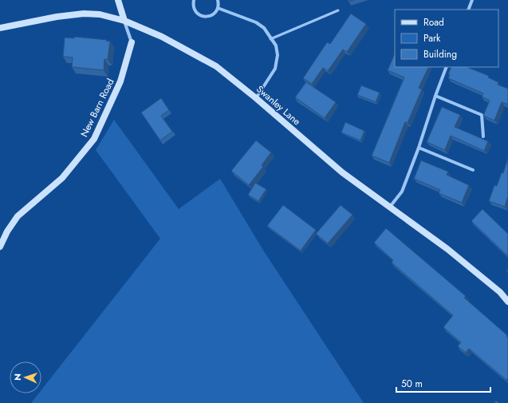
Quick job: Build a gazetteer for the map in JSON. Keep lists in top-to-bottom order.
{
  "streets": {
    "main road": ["Swanley Lane", "New Barn Road"]
  },
  "crossings": [
    ["Swanley Lane", "New Barn Road"]
  ],
  "legend": ["Road", "Park", "Building"],
  "scale_bar": "50 m",
  "north": "left"
}
